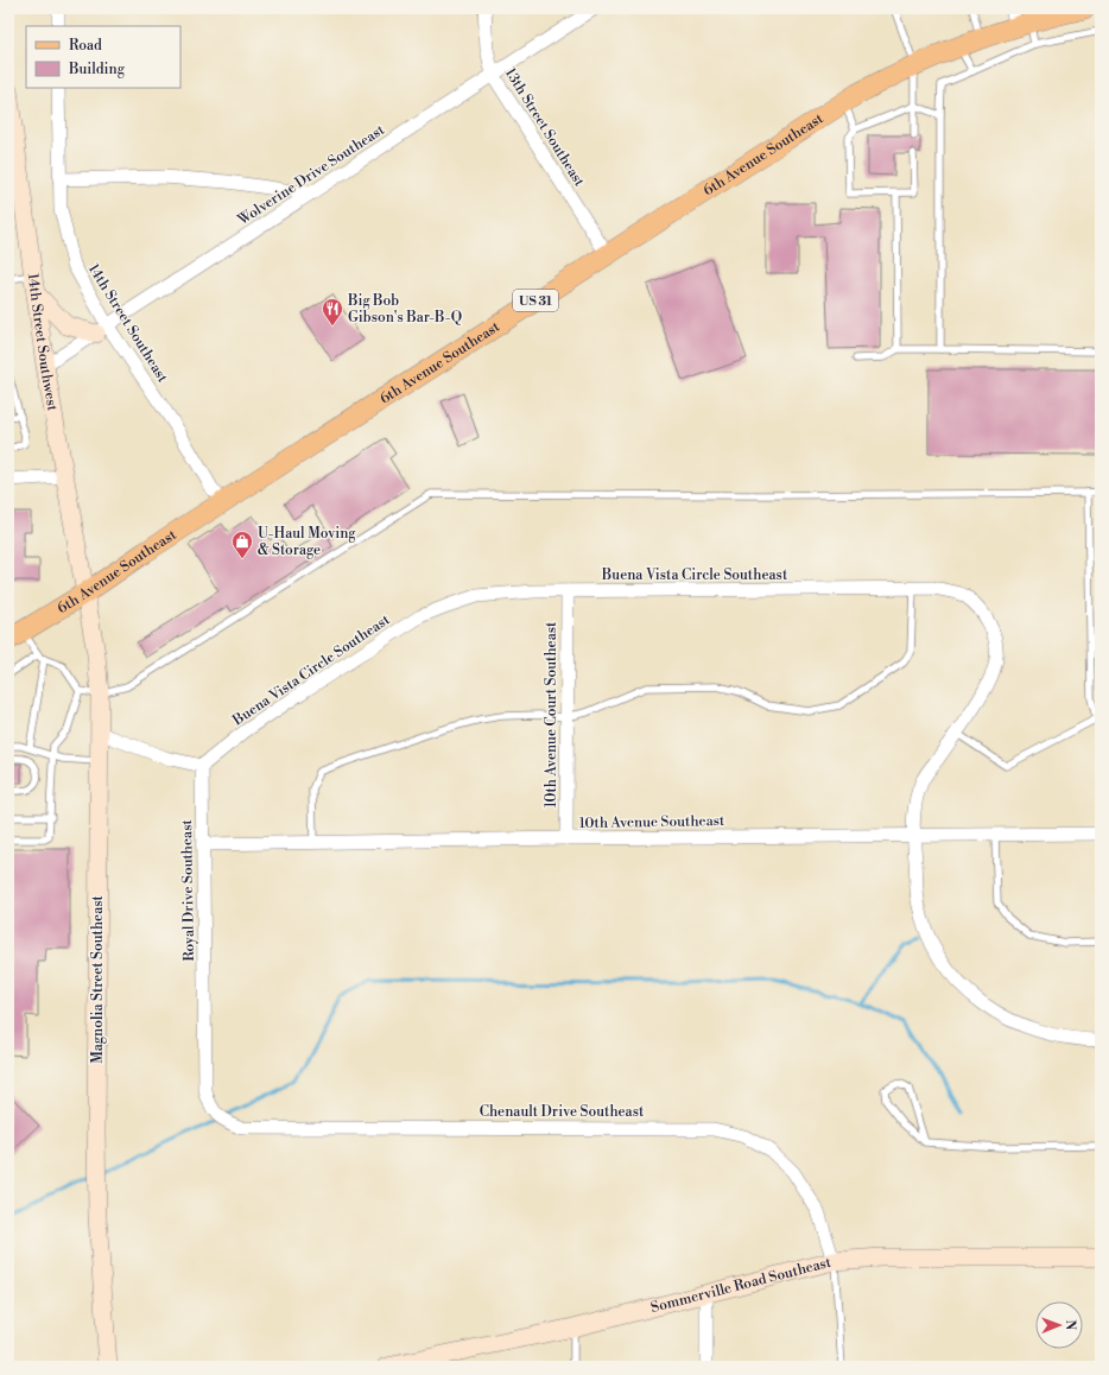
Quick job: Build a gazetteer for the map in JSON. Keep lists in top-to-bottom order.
{
  "streets": {
    "main road": ["6th Avenue Southeast", "US 31"],
    "street": [
      "13th Street Southeast",
      "Wolverine Drive Southeast",
      "14th Street Southeast",
      "14th Street Southwest",
      "Buena Vista Circle Southeast",
      "10th Avenue Court Southeast",
      "10th Avenue Southeast",
      "Royal Drive Southeast",
      "Magnolia Street Southeast",
      "Chenault Drive Southeast",
      "Sommerville Road Southeast"
    ]
  },
  "crossings": [
    ["13th Street Southeast", "6th Avenue Southeast"],
    ["13th Street Southeast", "Wolverine Drive Southeast"],
    ["6th Avenue Southeast", "14th Street Southeast"],
    ["6th Avenue Southeast", "14th Street Southwest"],
    ["6th Avenue Southeast", "Magnolia Street Southeast"],
    ["Wolverine Drive Southeast", "14th Street Southeast"],
    ["Wolverine Drive Southeast", "14th Street Southwest"],
    ["14th Street Southwest", "Magnolia Street Southeast"],
    ["Buena Vista Circle Southeast", "10th Avenue Court Southeast"],
    ["Buena Vista Circle Southeast", "10th Avenue Southeast"],
    ["Buena Vista Circle Southeast", "Royal Drive Southeast"],
    ["10th Avenue Court Southeast", "10th Avenue Southeast"],
    ["10th Avenue Southeast", "Royal Drive Southeast"],
    ["Royal Drive Southeast", "Chenault Drive Southeast"],
    ["Chenault Drive Southeast", "Sommerville Road Southeast"]
  ],
  "places": {
    "restaurant": ["Big Bob Gibson's Bar-B-Q"],
    "shop": ["U-Haul Moving & Storage"]
  },
  "legend": ["Road", "Building"],
  "north": "right"
}
